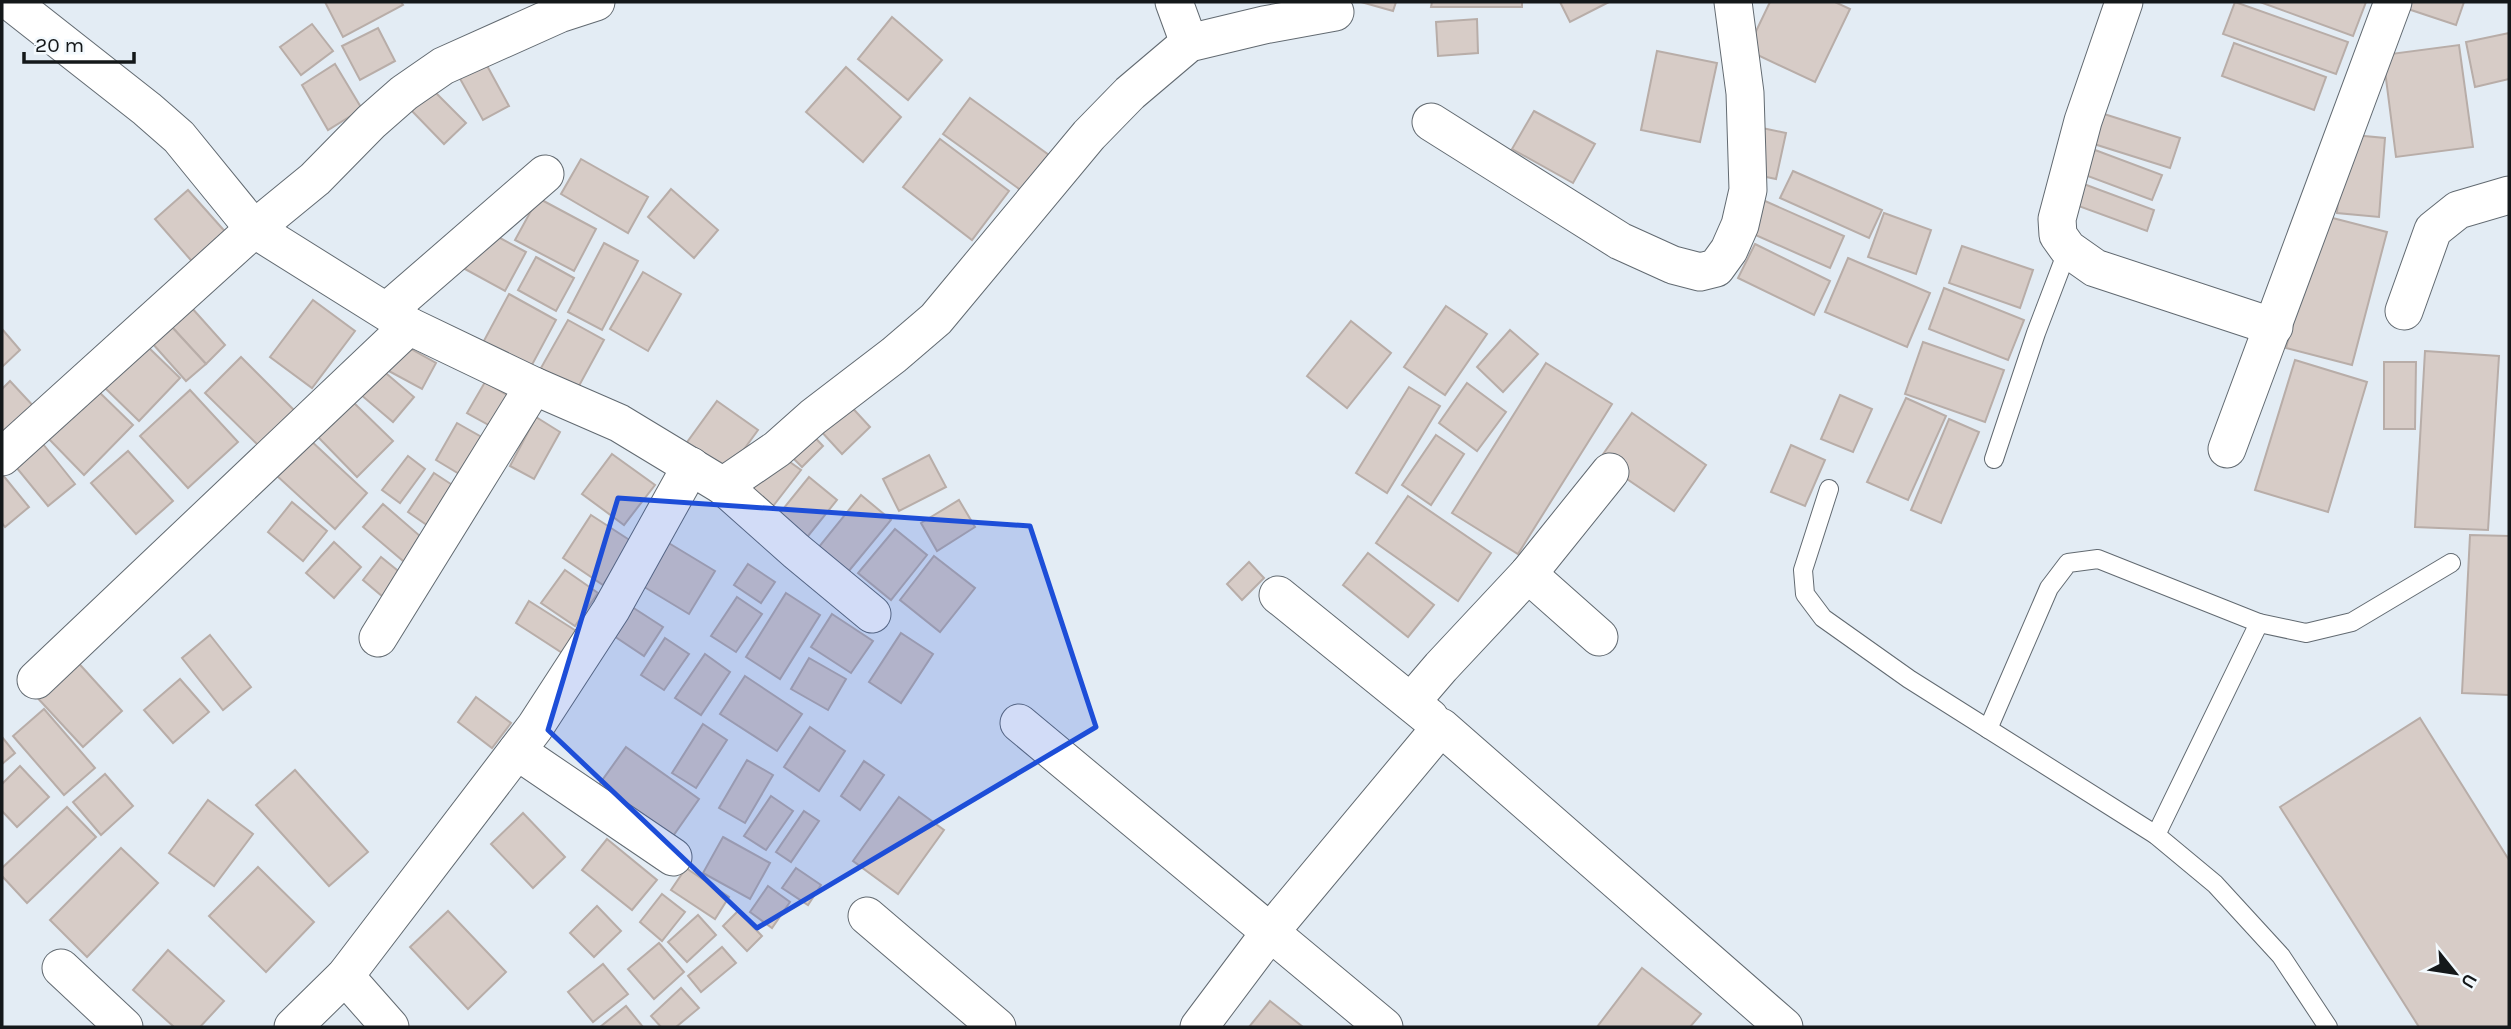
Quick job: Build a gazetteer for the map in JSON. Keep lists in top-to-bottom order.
{
  "scale_bar": "20 m",
  "north": "bottom right"
}
